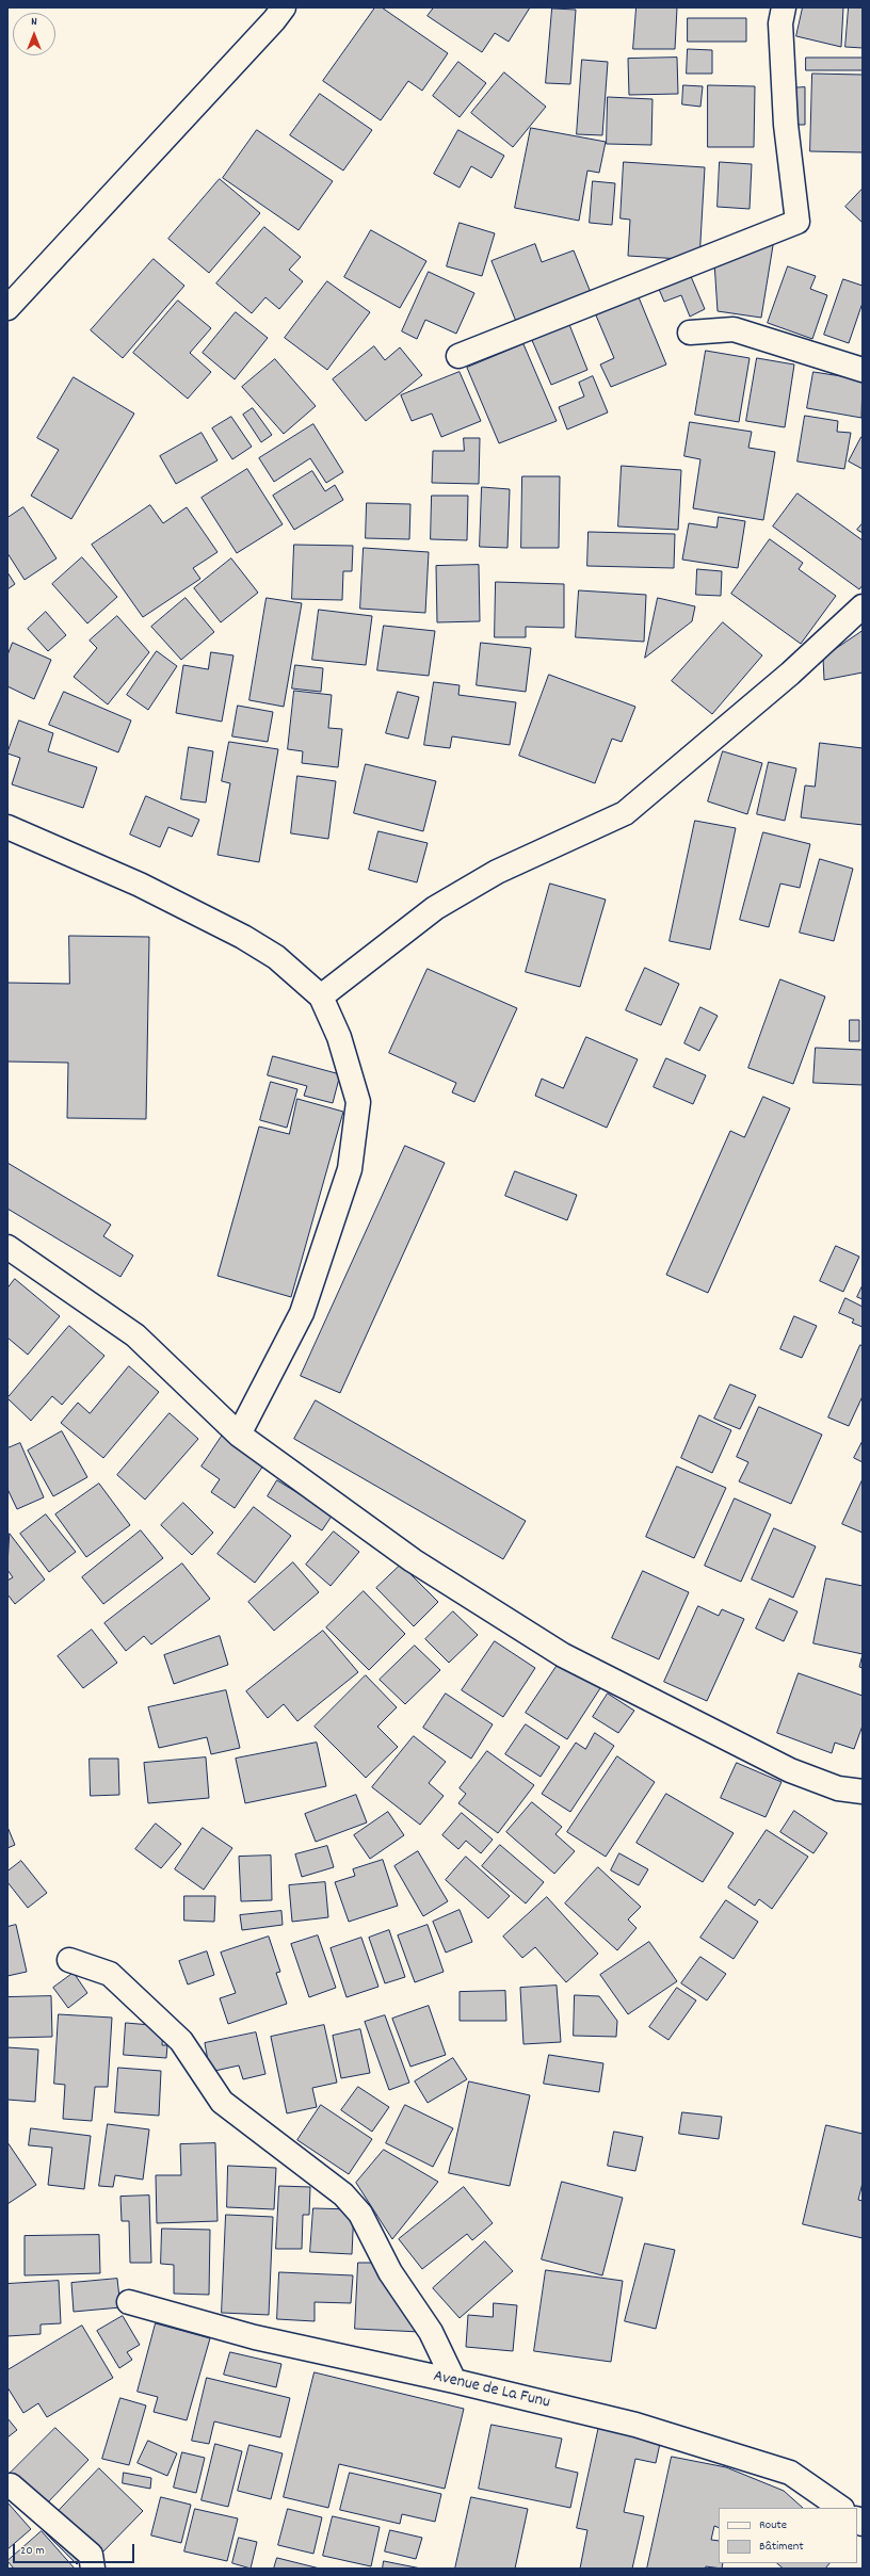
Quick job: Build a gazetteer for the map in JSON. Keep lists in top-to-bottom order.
{
  "streets": {
    "street": ["Avenue de La Funu"]
  },
  "legend": ["Route", "Bâtiment"],
  "scale_bar": "20 m",
  "north": "top"
}
